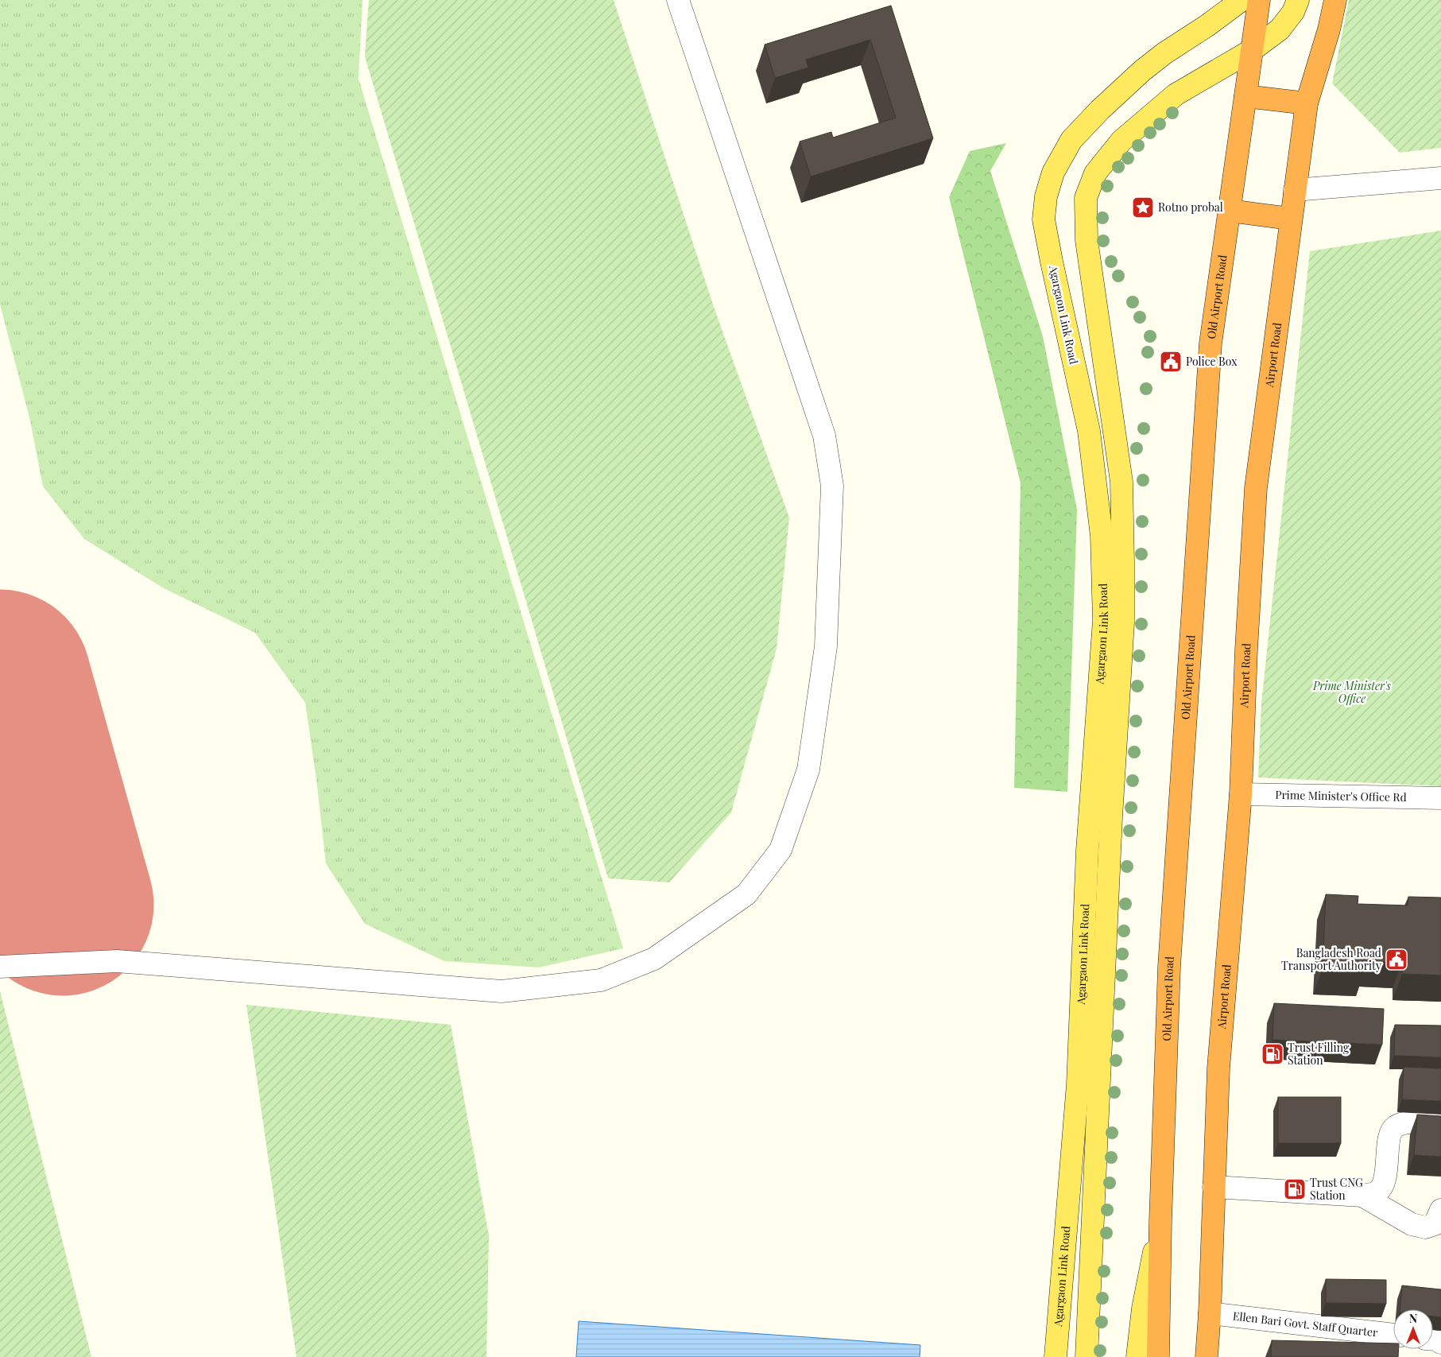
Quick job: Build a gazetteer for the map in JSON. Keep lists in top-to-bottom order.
{
  "streets": {
    "highway": ["Old Airport Road", "Airport Road"],
    "main road": ["Agargaon Link Road"],
    "street": ["Prime Minister's Office Rd", "Ellen Bari Govt. Staff Quarter"]
  },
  "crossings": [
    ["Old Airport Road", "Agargaon Link Road"],
    ["Airport Road", "Prime Minister's Office Rd"],
    ["Airport Road", "Ellen Bari Govt. Staff Quarter"]
  ],
  "parks": ["Prime Minister's Office"],
  "places": {
    "place": ["Rotno probal"],
    "public building": ["Police Box", "Bangladesh Road Transport Authority"],
    "fuel station": ["Trust Filling Station", "Trust CNG Station"]
  },
  "north": "top"
}
